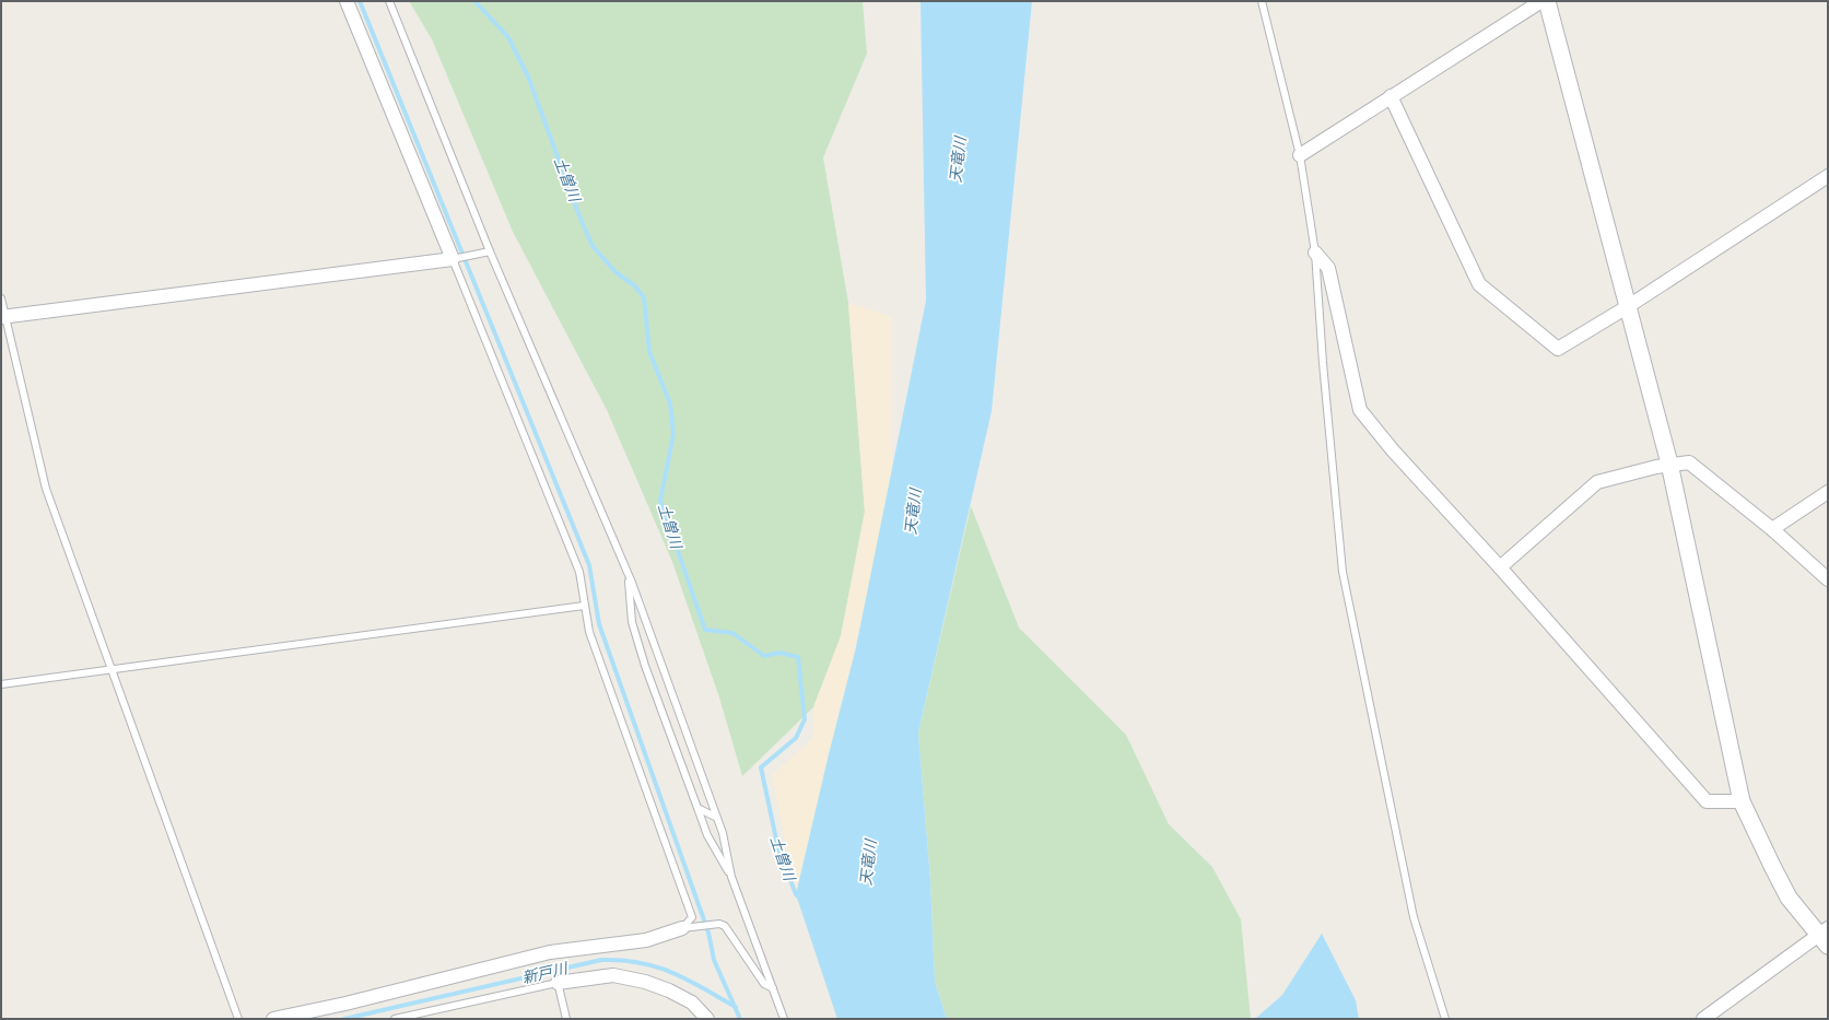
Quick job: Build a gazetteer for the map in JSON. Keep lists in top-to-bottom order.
{
  "water": ["天竜川", "土曽川", "新戸川"]
}
